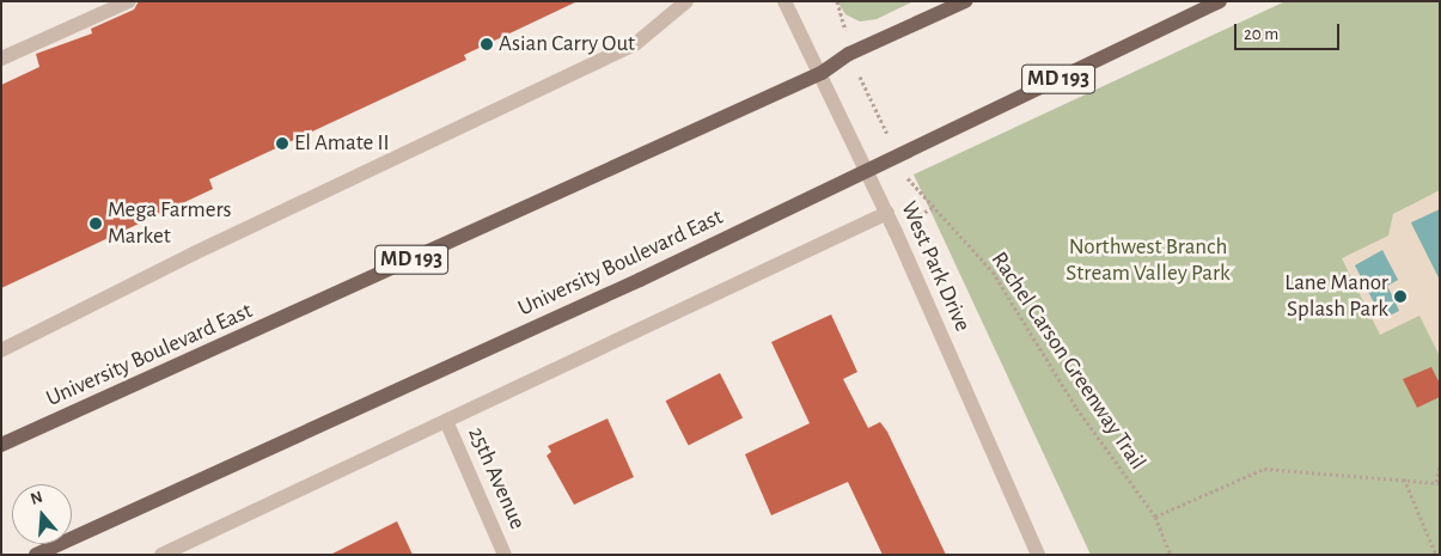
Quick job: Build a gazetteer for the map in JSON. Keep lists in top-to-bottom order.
{
  "streets": {
    "main road": ["MD 193", "University Boulevard East"],
    "street": ["West Park Drive", "25th Avenue"],
    "path": ["Rachel Carson Greenway Trail"]
  },
  "crossings": [
    ["University Boulevard East", "West Park Drive"],
    ["University Boulevard East", "Rachel Carson Greenway Trail"]
  ],
  "parks": ["Northwest Branch Stream Valley Park"],
  "places": [
    "Asian Carry Out",
    "El Amate II",
    "Mega Farmers Market",
    "Lane Manor Splash Park"
  ],
  "scale_bar": "20 m",
  "north": "top"
}
